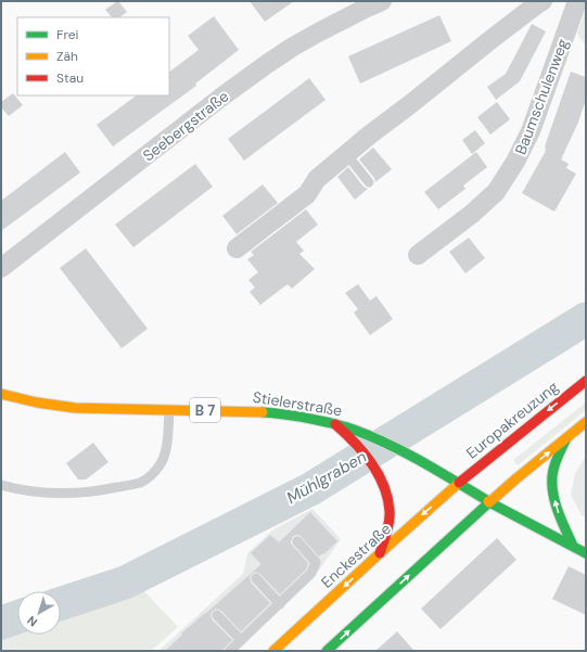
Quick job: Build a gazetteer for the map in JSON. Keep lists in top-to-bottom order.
{
  "streets": {
    "main road": [
      "Stielerstraße",
      "B 7",
      "Europakreuzung",
      "Enckestraße"
    ],
    "street": ["Baumschulenweg", "Seebergstraße"]
  },
  "crossings": [
    ["Stielerstraße", "Europakreuzung"],
    ["Stielerstraße", "Enckestraße"],
    ["Europakreuzung", "Enckestraße"]
  ],
  "water": ["Mühlgraben"],
  "legend": ["Frei", "Zäh", "Stau"],
  "north": "bottom left"
}
